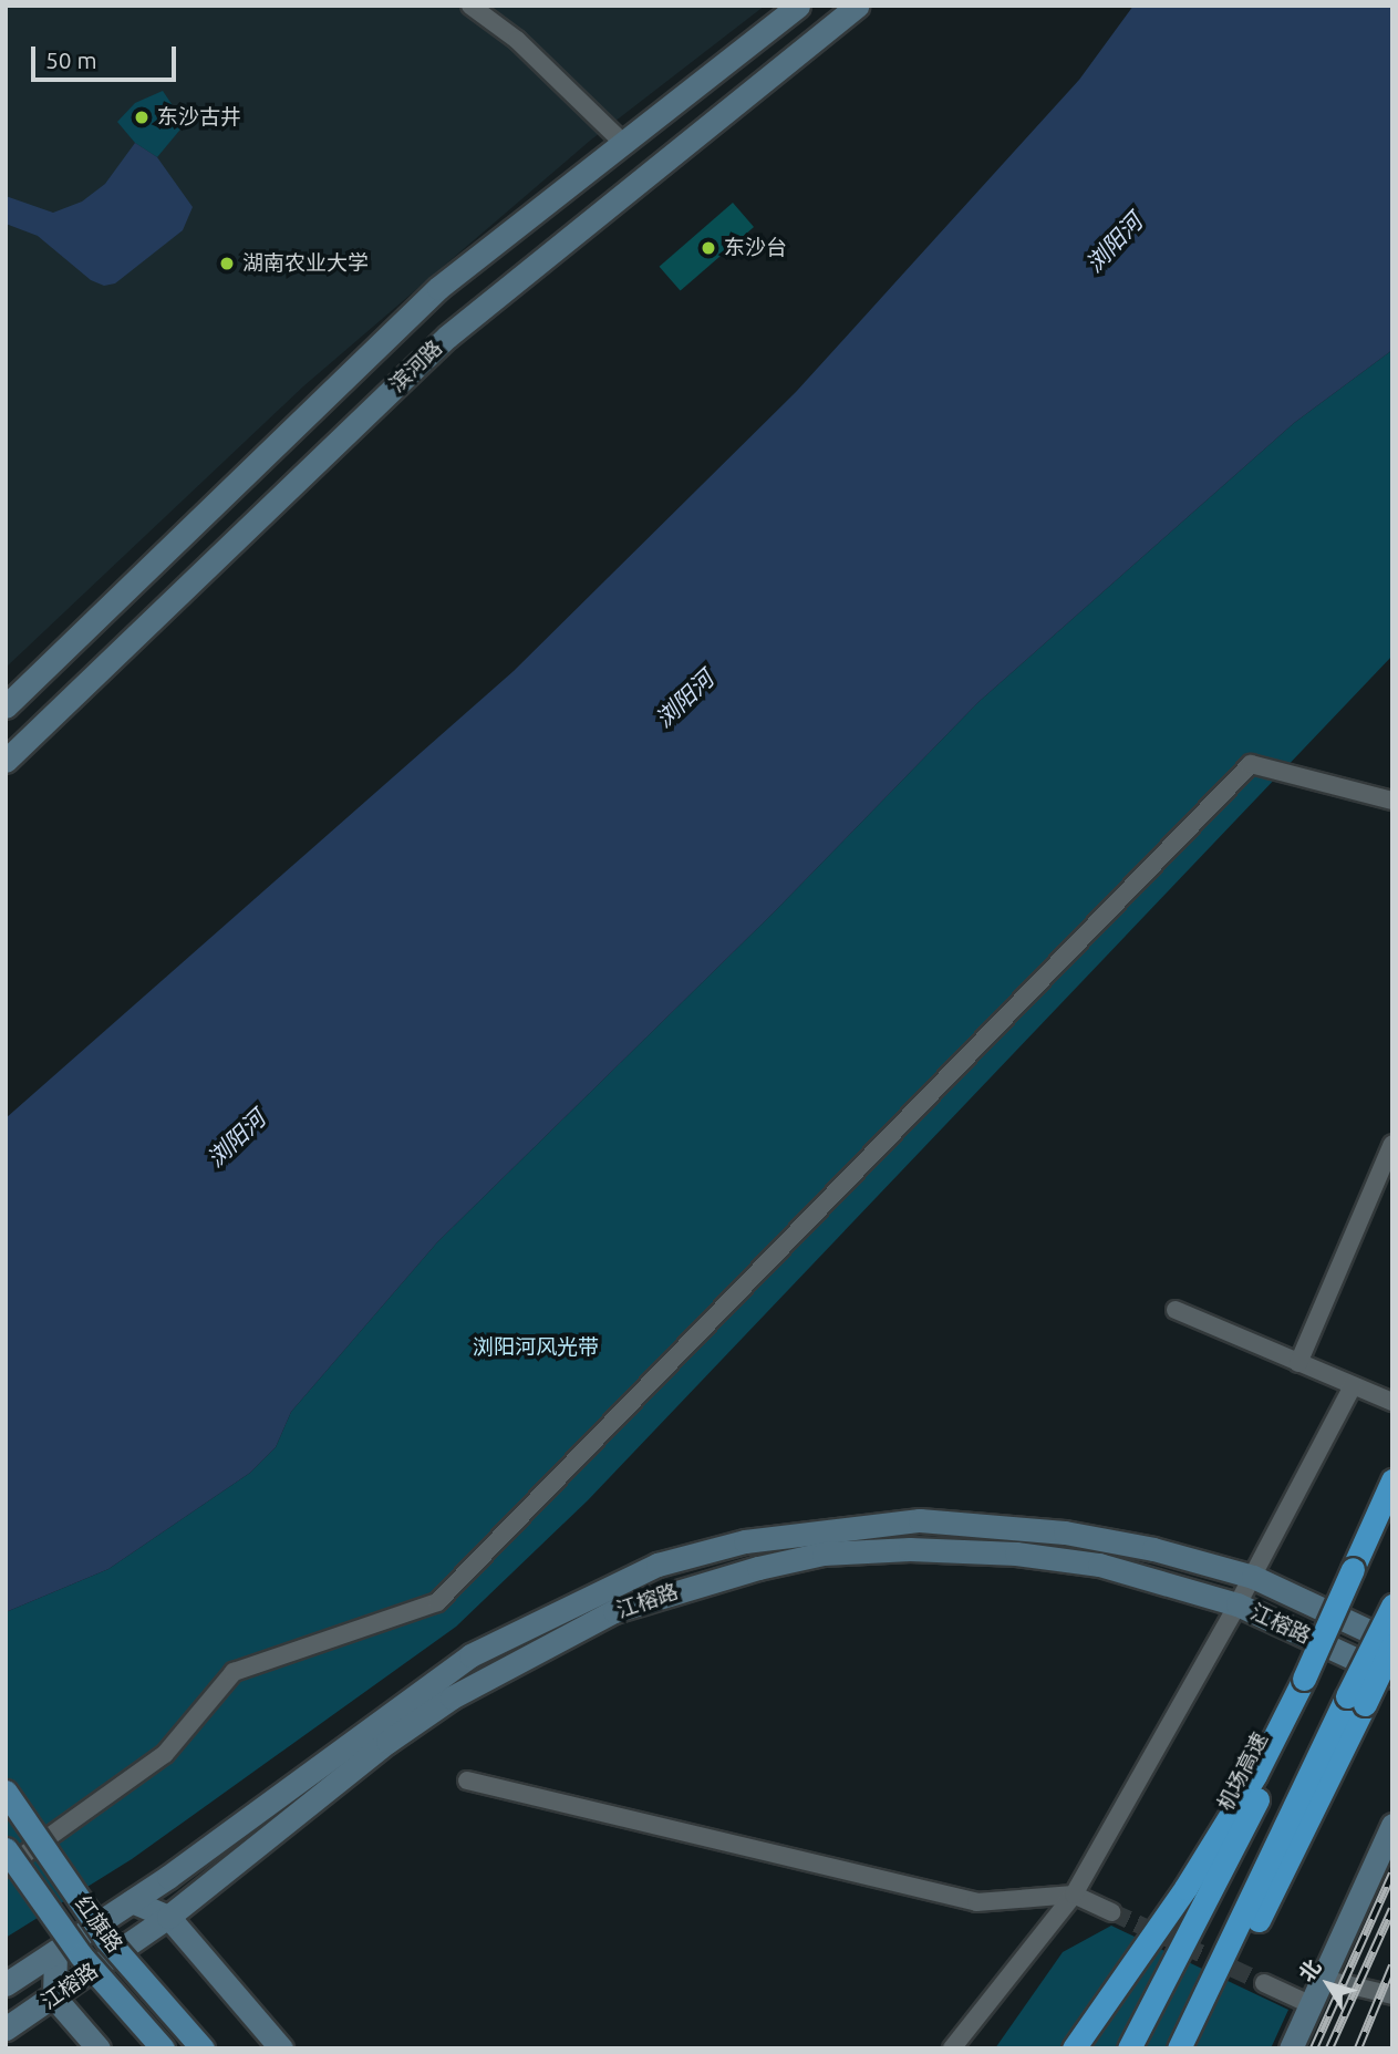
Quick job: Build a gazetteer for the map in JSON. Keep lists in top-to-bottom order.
{
  "streets": {
    "highway": ["机场高速"],
    "main road": ["滨河路", "江榕路", "红旗路"]
  },
  "water": ["浏阳河"],
  "parks": ["浏阳河风光带"],
  "places": ["东沙古井", "东沙台", "湖南农业大学"],
  "scale_bar": "50 m",
  "north": "top left"
}
